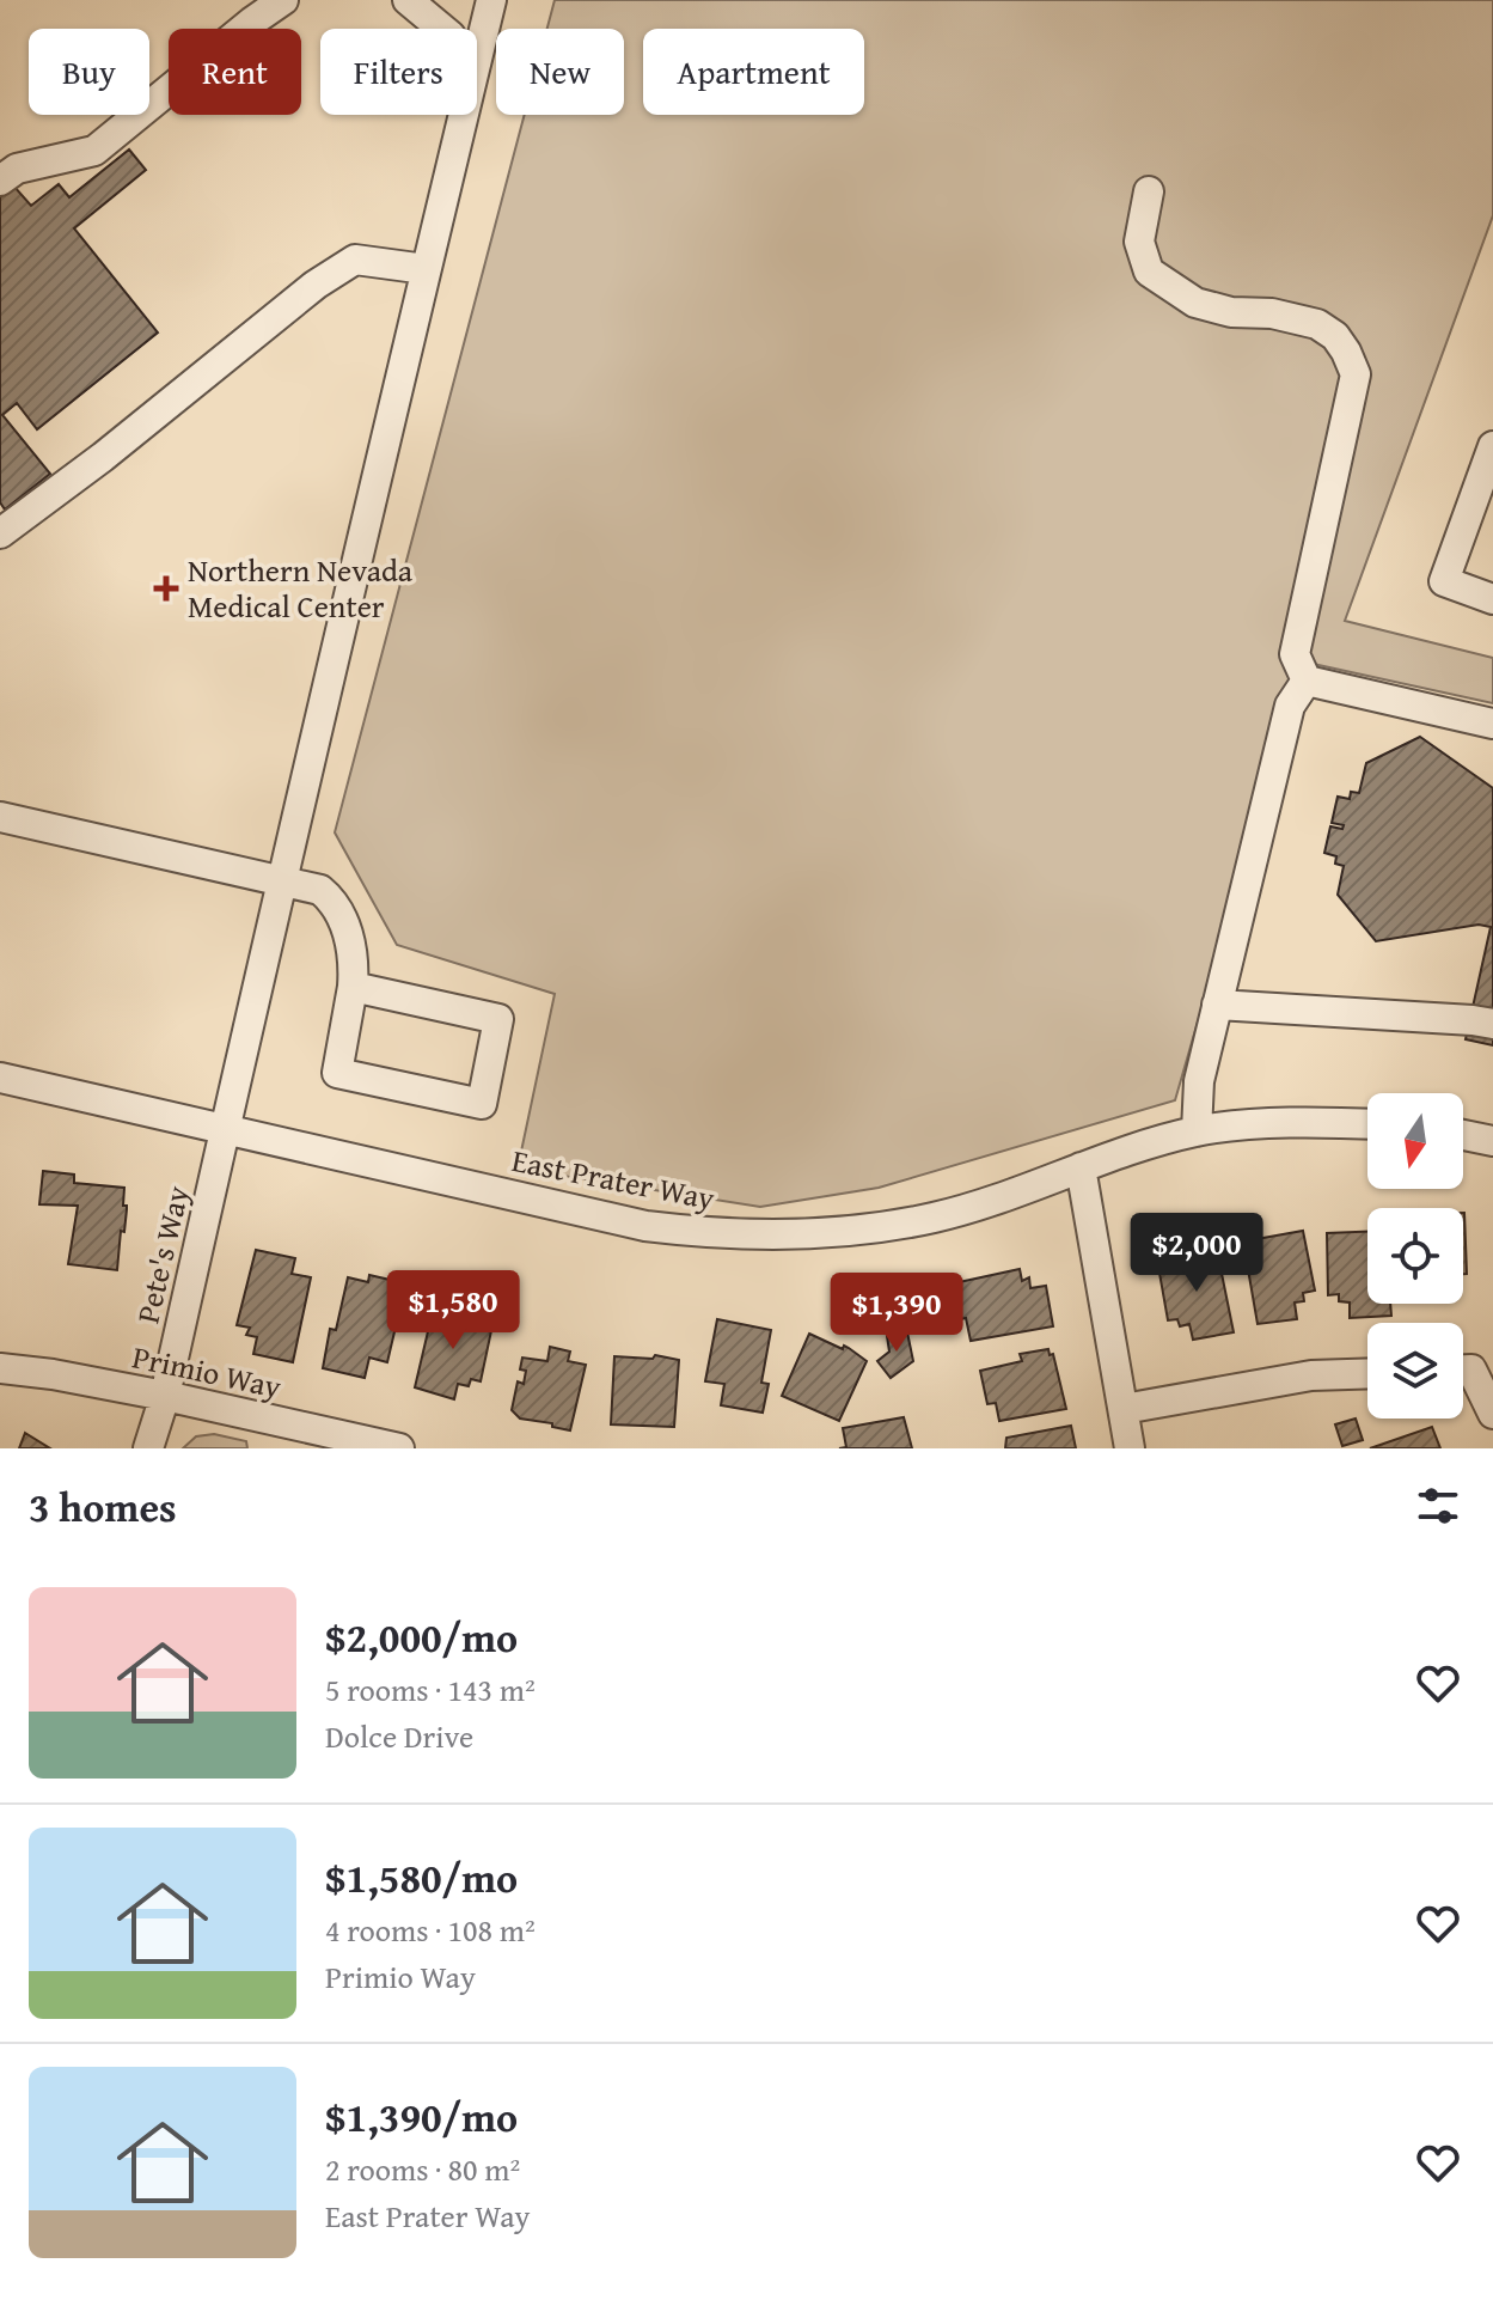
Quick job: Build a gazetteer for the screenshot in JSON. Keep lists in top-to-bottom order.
{
  "streets": {
    "street": ["East Prater Way", "Pete's Way", "Primio Way"]
  },
  "crossings": [
    ["East Prater Way", "Pete's Way"],
    ["Pete's Way", "Primio Way"]
  ],
  "places": {
    "health": ["Northern Nevada Medical Center"]
  },
  "north": "bottom",
  "page": {
    "chip": [
      "Buy",
      "Rent",
      "Filters",
      "New",
      "Apartment"
    ],
    "price": ["$2,000", "$1,580", "$1,390"],
    "heading": "3 homes",
    "list": [
      {
        "name": "$2,000/mo",
        "note": "5 rooms · 143 m² · Dolce Drive"
      },
      {
        "name": "$1,580/mo",
        "note": "4 rooms · 108 m² · Primio Way"
      },
      {
        "name": "$1,390/mo",
        "note": "2 rooms · 80 m² · East Prater Way"
      }
    ]
  }
}
